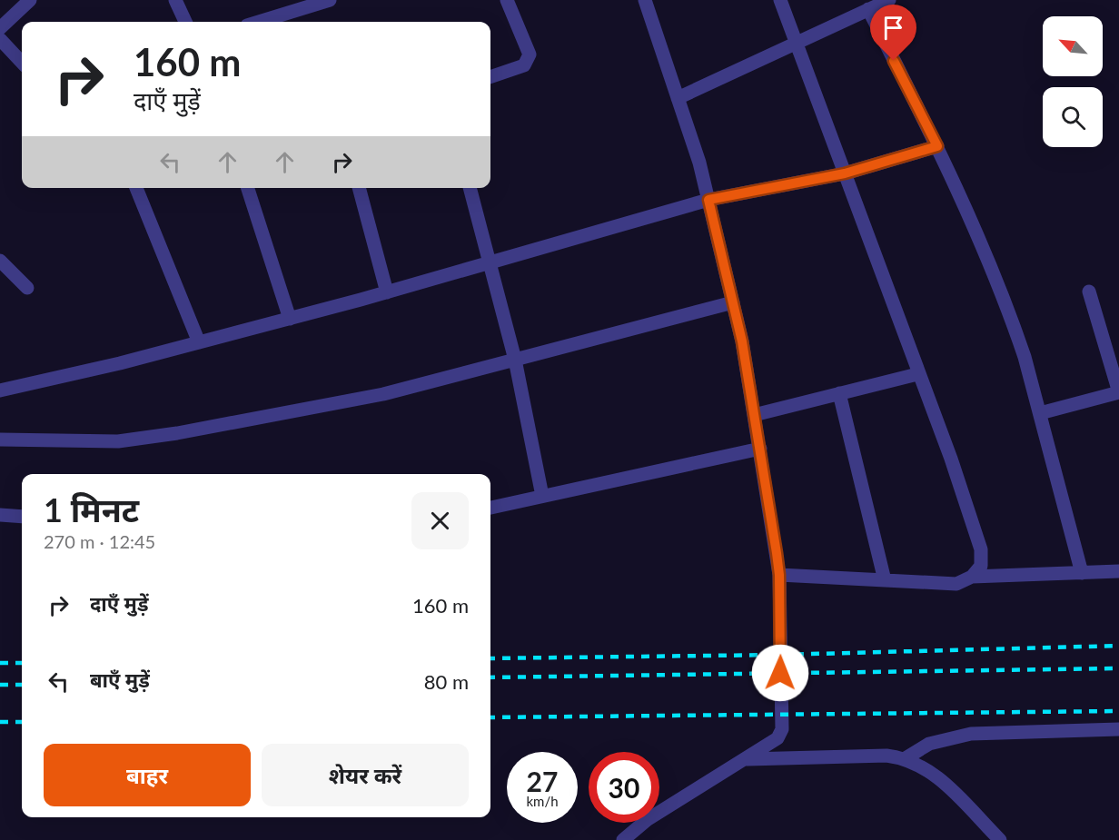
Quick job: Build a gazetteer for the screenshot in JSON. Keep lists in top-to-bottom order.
{
  "north": "top left",
  "page": {
    "turn": ["160 m", "दाएँ मुड़ें"],
    "heading": ["1 मिनट", "270 m · 12:45"],
    "list": [
      {
        "name": "दाएँ मुड़ें",
        "value": "160 m"
      },
      {
        "name": "बाएँ मुड़ें",
        "value": "80 m"
      }
    ],
    "buttons": ["बाहर", "शेयर करें"],
    "speed": "27 km/h",
    "limit": "30"
  }
}
